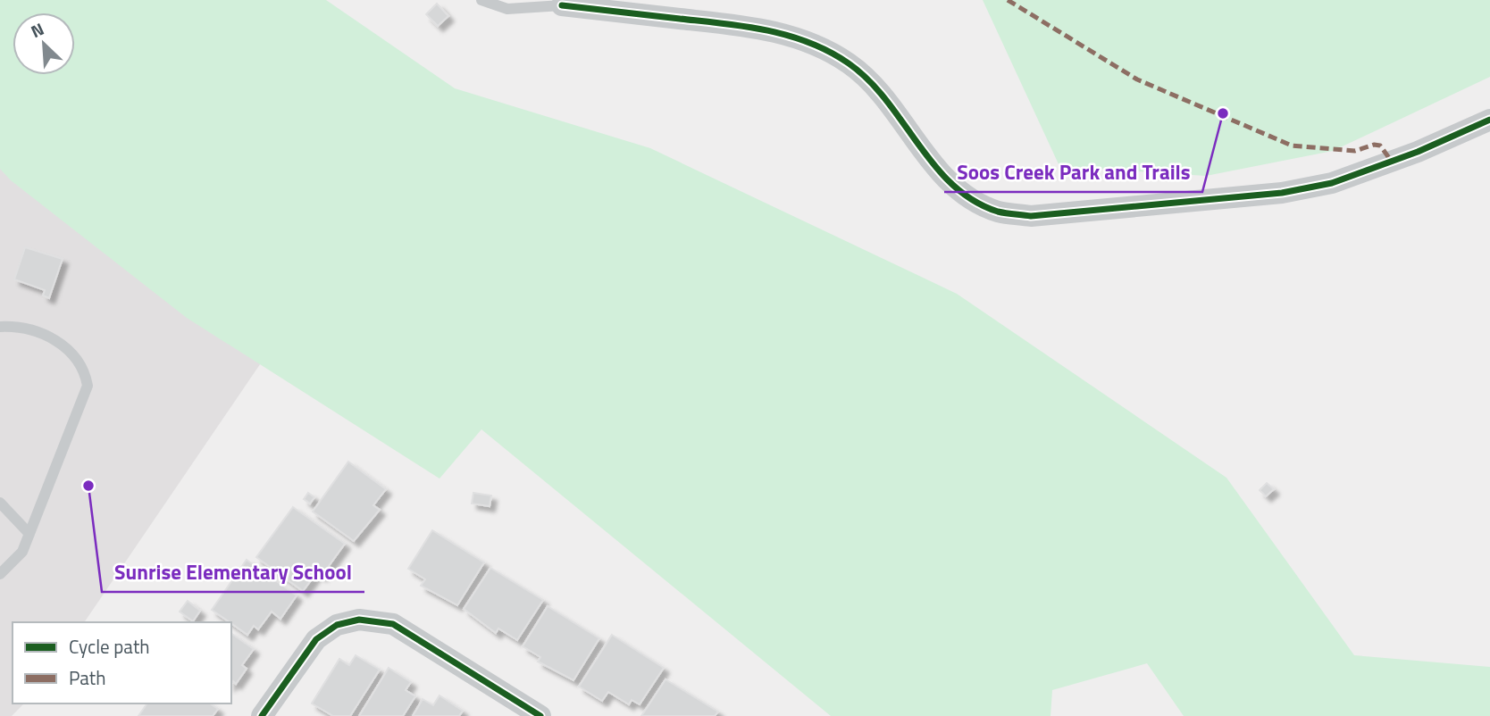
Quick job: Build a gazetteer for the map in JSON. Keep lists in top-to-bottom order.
{
  "places": ["Soos Creek Park and Trails", "Sunrise Elementary School"],
  "legend": ["Cycle path", "Path"],
  "north": "top left"
}
